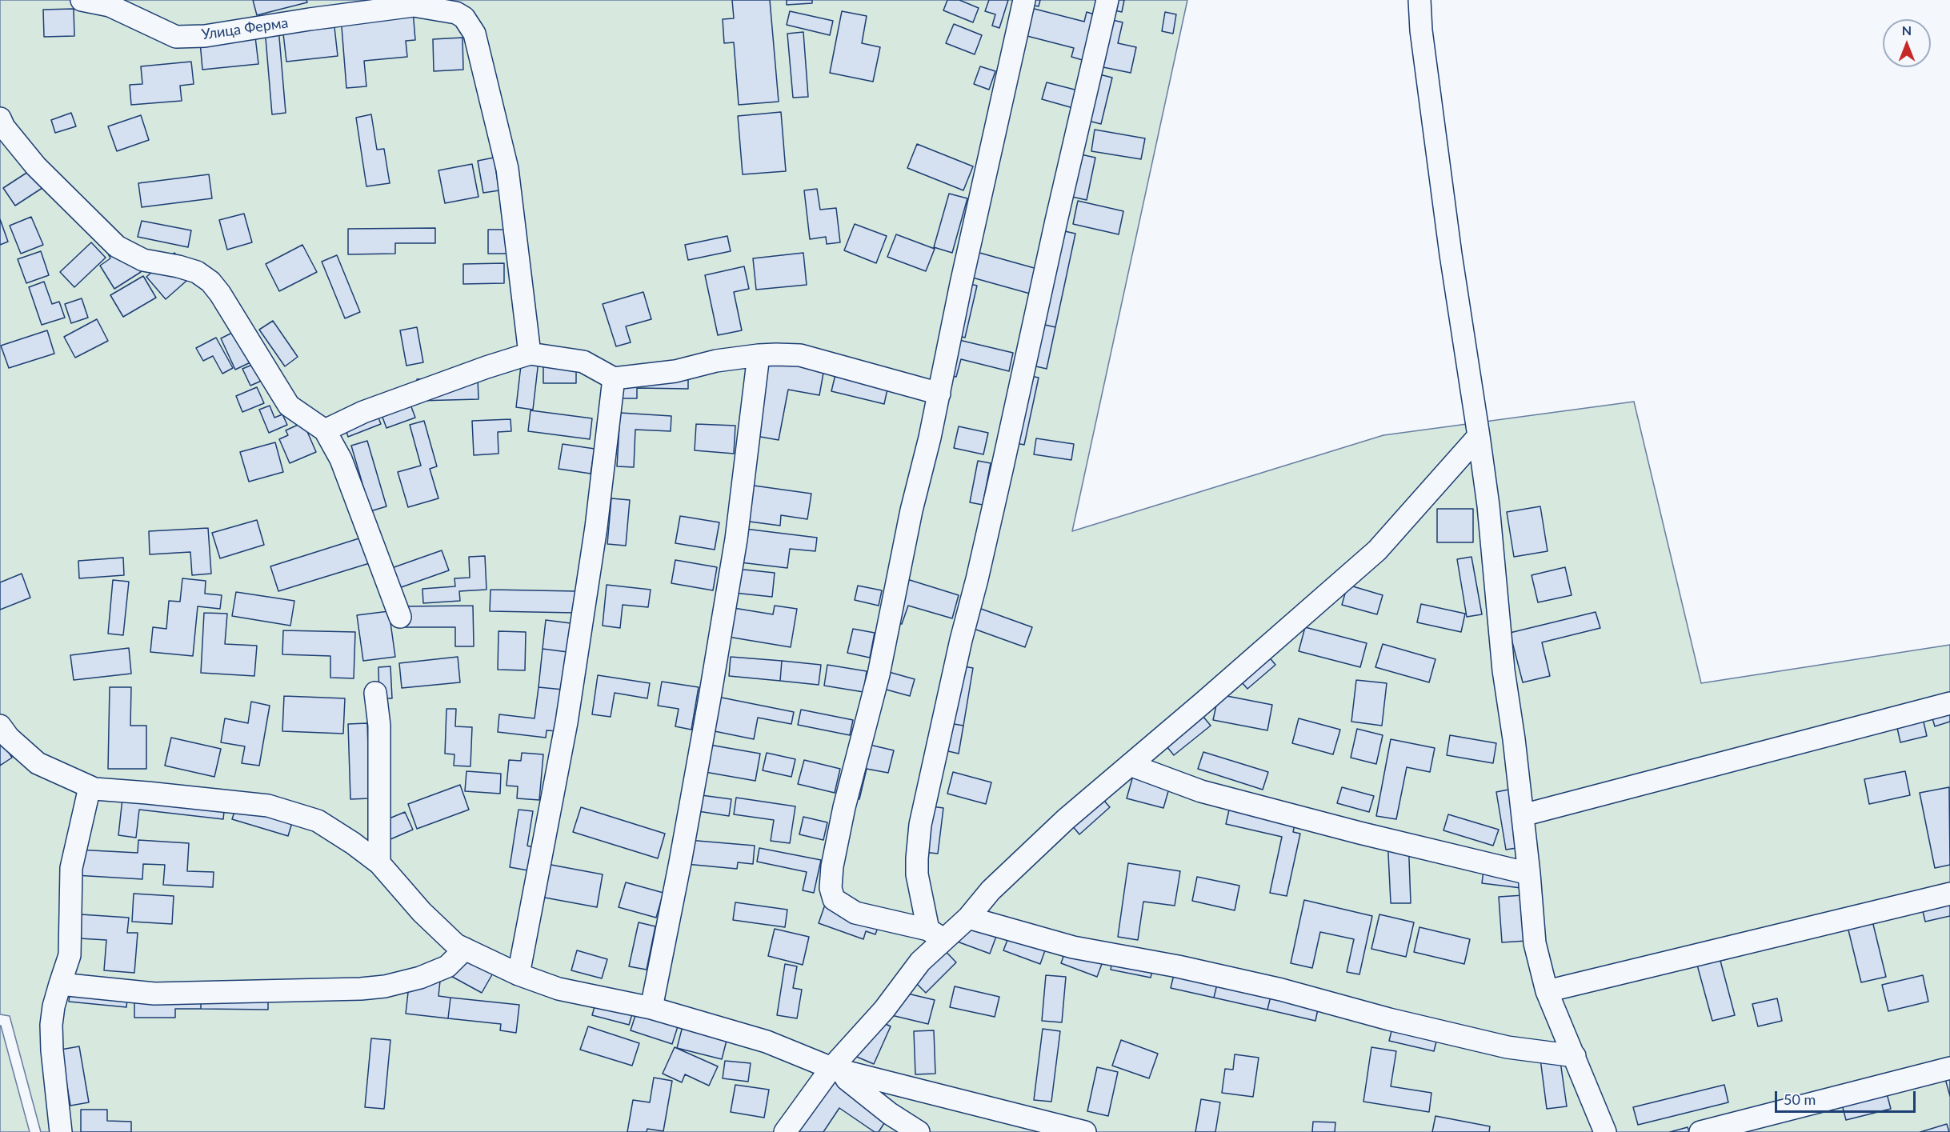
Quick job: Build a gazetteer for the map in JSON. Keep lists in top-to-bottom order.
{
  "streets": {
    "street": ["Улица Ферма"]
  },
  "scale_bar": "50 m",
  "north": "top"
}
